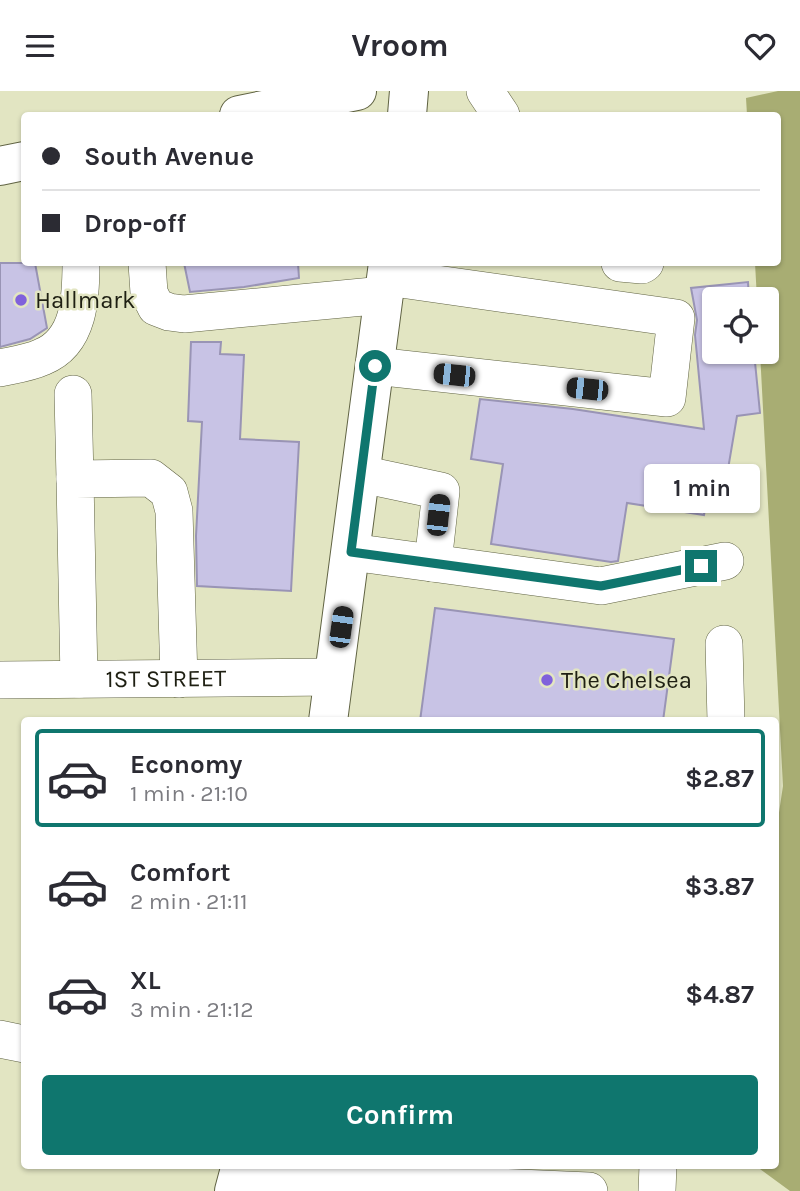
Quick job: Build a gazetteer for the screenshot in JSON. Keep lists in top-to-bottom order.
{
  "streets": {
    "street": ["1ST STREET"]
  },
  "places": ["Hallmark", "The Chelsea"],
  "page": {
    "header": "Vroom",
    "banner": ["South Avenue", "Drop-off"],
    "bubble": "1 min",
    "list": [
      {
        "name": "Economy",
        "note": "1 min · 21:10",
        "value": "$2.87"
      },
      {
        "name": "Comfort",
        "note": "2 min · 21:11",
        "value": "$3.87"
      },
      {
        "name": "XL",
        "note": "3 min · 21:12",
        "value": "$4.87"
      }
    ],
    "buttons": "Confirm"
  }
}
